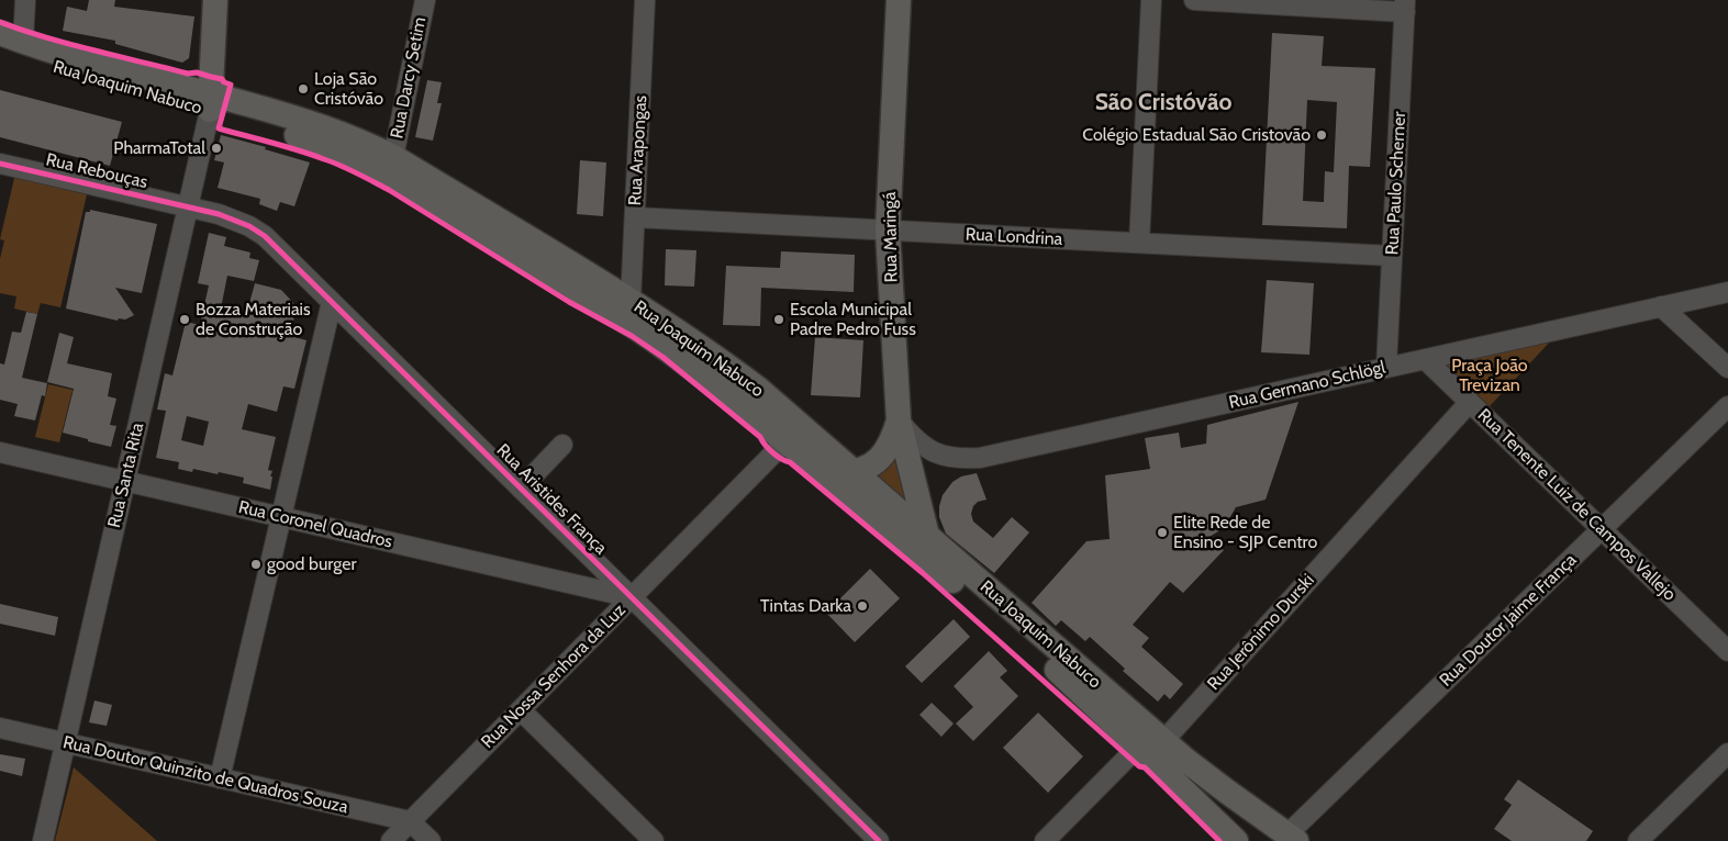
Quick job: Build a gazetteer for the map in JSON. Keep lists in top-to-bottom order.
{
  "streets": {
    "main road": ["Rua Joaquim Nabuco", "Rua Maringá"],
    "street": [
      "Rua Darcy Setim",
      "Rua Arapongas",
      "Rua Rebouças",
      "Rua Paulo Scherner",
      "Rua Londrina",
      "Rua Germano Schlögl",
      "Rua Santa Rita",
      "Rua Aristides França",
      "Rua Tenente Luiz de Campos Vallejo",
      "Rua Coronel Quadros",
      "Rua Doutor Jaime França",
      "Rua Jerônimo Durski",
      "Rua Nossa Senhora da Luz",
      "Rua Doutor Quinzito de Quadros Souza"
    ]
  },
  "crossings": [
    ["Rua Darcy Setim", "Rua Joaquim Nabuco"],
    ["Rua Joaquim Nabuco", "Rua Arapongas"],
    ["Rua Joaquim Nabuco", "Rua Maringá"],
    ["Rua Joaquim Nabuco", "Rua Santa Rita"],
    ["Rua Joaquim Nabuco", "Rua Doutor Jaime França"],
    ["Rua Joaquim Nabuco", "Rua Jerônimo Durski"],
    ["Rua Joaquim Nabuco", "Rua Nossa Senhora da Luz"],
    ["Rua Arapongas", "Rua Londrina"],
    ["Rua Rebouças", "Rua Santa Rita"],
    ["Rua Rebouças", "Rua Aristides França"],
    ["Rua Paulo Scherner", "Rua Londrina"],
    ["Rua Paulo Scherner", "Rua Germano Schlögl"],
    ["Rua Maringá", "Rua Londrina"],
    ["Rua Maringá", "Rua Germano Schlögl"],
    ["Rua Germano Schlögl", "Rua Tenente Luiz de Campos Vallejo"],
    ["Rua Santa Rita", "Rua Aristides França"],
    ["Rua Santa Rita", "Rua Coronel Quadros"],
    ["Rua Santa Rita", "Rua Doutor Quinzito de Quadros Souza"],
    ["Rua Aristides França", "Rua Coronel Quadros"],
    ["Rua Aristides França", "Rua Nossa Senhora da Luz"],
    ["Rua Tenente Luiz de Campos Vallejo", "Rua Doutor Jaime França"],
    ["Rua Tenente Luiz de Campos Vallejo", "Rua Jerônimo Durski"],
    ["Rua Coronel Quadros", "Rua Nossa Senhora da Luz"],
    ["Rua Nossa Senhora da Luz", "Rua Doutor Quinzito de Quadros Souza"]
  ],
  "districts": ["São Cristóvão"],
  "parks": ["Praça João Trevizan"],
  "places": [
    "Loja São Cristóvão",
    "Colégio Estadual São Cristovão",
    "PharmaTotal",
    "Bozza Materiais de Construção",
    "Escola Municipal Padre Pedro Fuss",
    "Elite Rede de Ensino - SJP Centro",
    "good burger",
    "Tintas Darka"
  ]
}
